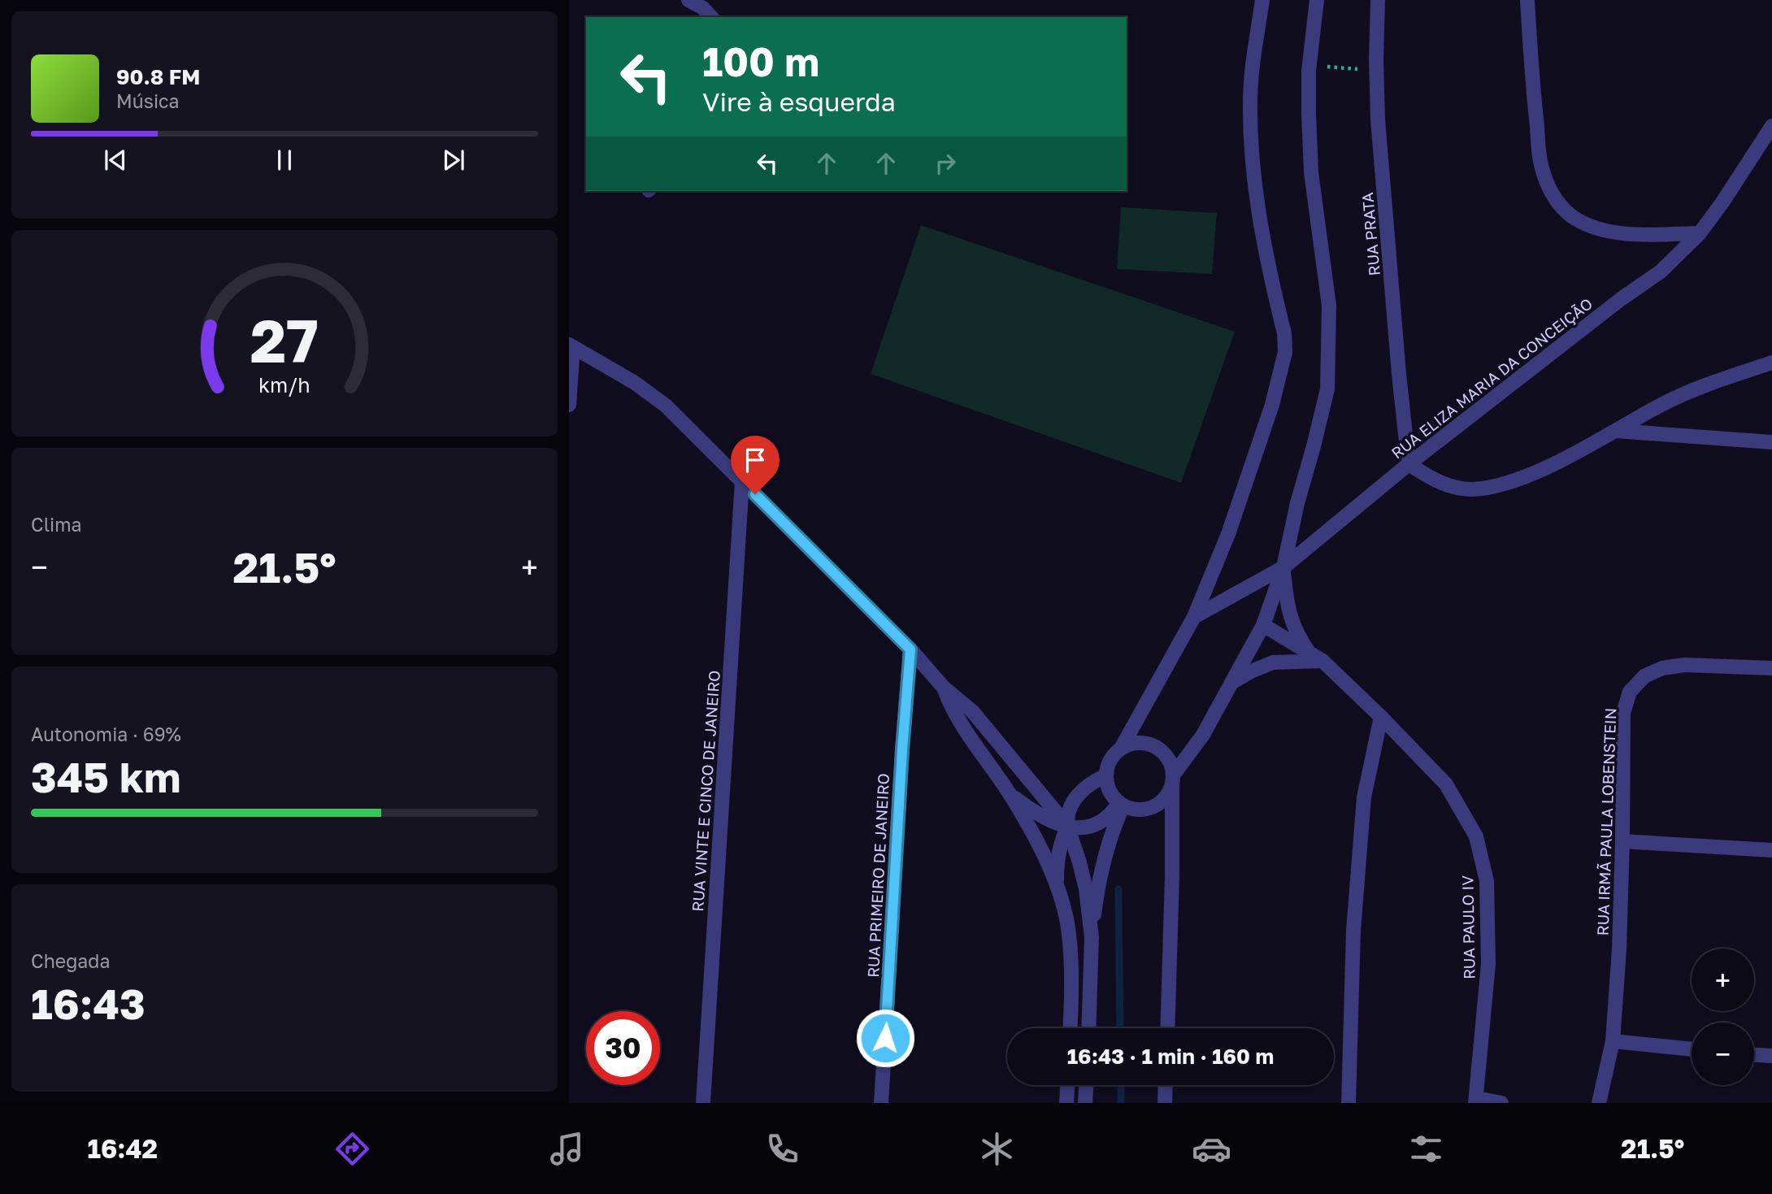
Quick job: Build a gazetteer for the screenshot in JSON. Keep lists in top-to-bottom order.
{
  "streets": {
    "street": [
      "RUA PRATA",
      "RUA ELIZA MARIA DA CONCEIÇÃO",
      "RUA VINTE E CINCO DE JANEIRO",
      "RUA IRMÃ PAULA LOBENSTEIN",
      "RUA PRIMEIRO DE JANEIRO",
      "RUA PAULO IV"
    ]
  },
  "crossings": [
    ["RUA PRATA", "RUA ELIZA MARIA DA CONCEIÇÃO"]
  ],
  "page": {
    "turn": ["100 m", "Vire à esquerda"],
    "song": ["90.8 FM", "Música"],
    "tile": [
      "Clima",
      ["Autonomia · 69%", "345 km"],
      ["Chegada", "16:43"]
    ],
    "heat": ["−", "21.5°", "+"],
    "map_buttons": ["+", "−"],
    "limit": "30",
    "trip": "16:43 · 1 min · 160 m",
    "tabs": ["16:42", "21.5°"],
    "gauge": ["27", "km/h"]
  }
}
